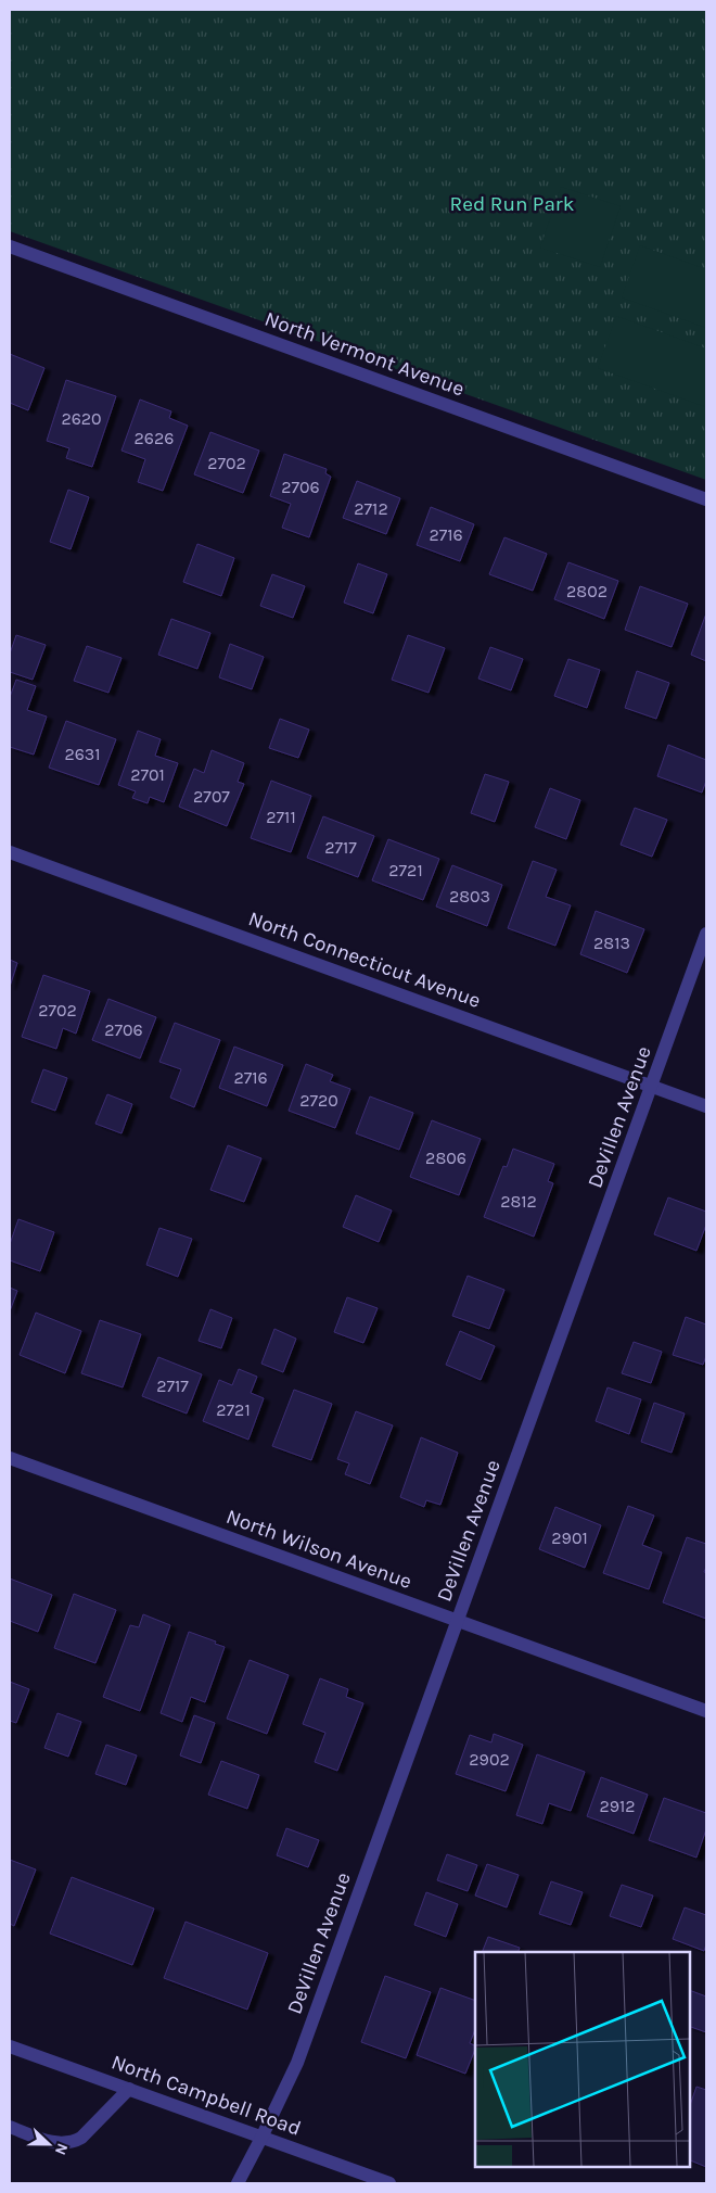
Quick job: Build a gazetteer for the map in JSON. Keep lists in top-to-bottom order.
{
  "streets": {
    "street": [
      "North Vermont Avenue",
      "North Connecticut Avenue",
      "DeVillen Avenue",
      "North Wilson Avenue",
      "North Campbell Road"
    ]
  },
  "crossings": [
    ["North Connecticut Avenue", "DeVillen Avenue"],
    ["DeVillen Avenue", "North Wilson Avenue"],
    ["DeVillen Avenue", "North Campbell Road"]
  ],
  "parks": ["Red Run Park"],
  "house_numbers": [
    "2620",
    "2626",
    "2702",
    "2706",
    "2712",
    "2716",
    "2802",
    "2631",
    "2701",
    "2707",
    "2711",
    "2717",
    "2721",
    "2803",
    "2813",
    "2702",
    "2706",
    "2716",
    "2720",
    "2806",
    "2812",
    "2717",
    "2721",
    "2901",
    "2902",
    "2912"
  ],
  "north": "right"
}
